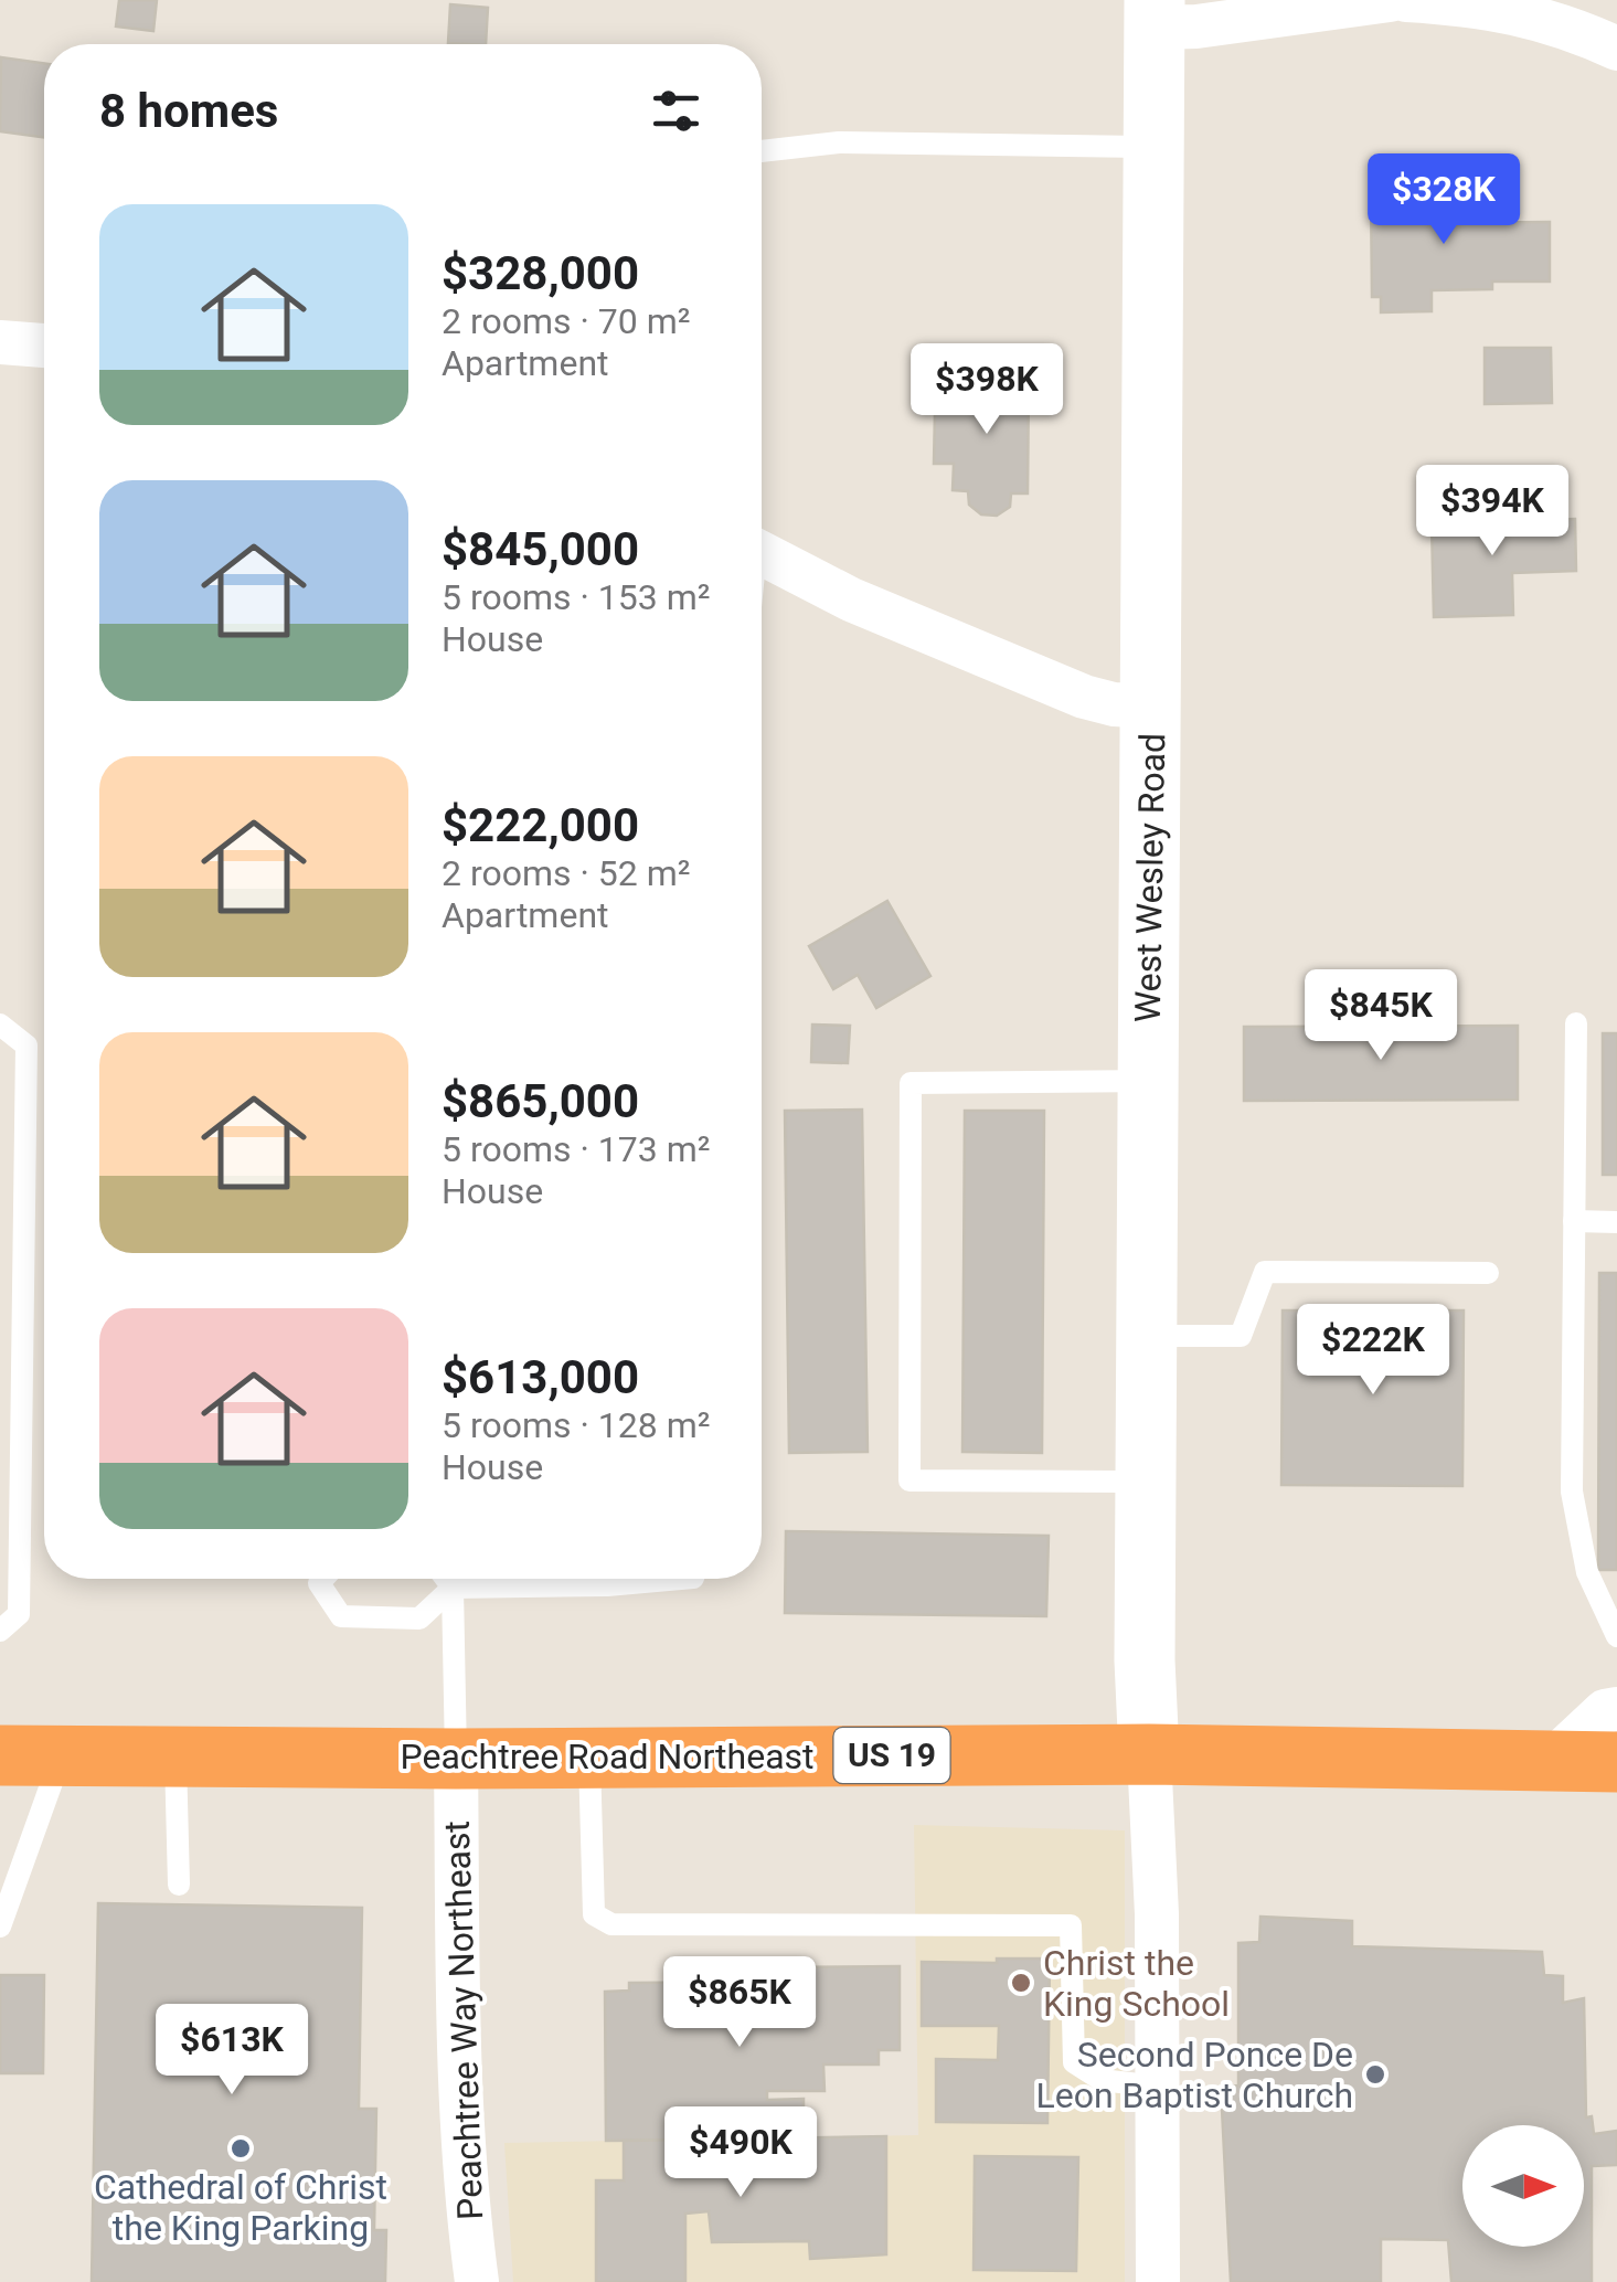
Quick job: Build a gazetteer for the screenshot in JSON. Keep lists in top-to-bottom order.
{
  "streets": {
    "highway": ["US 19", "Peachtree Road Northeast"],
    "street": ["West Wesley Road", "Peachtree Way Northeast"]
  },
  "crossings": [
    ["West Wesley Road", "Peachtree Road Northeast"],
    ["US 19", "Peachtree Road Northeast"],
    ["Peachtree Road Northeast", "Peachtree Way Northeast"]
  ],
  "places": ["Christ the King School", "Second Ponce De Leon Baptist Church", "Cathedral of Christ the King Parking"],
  "north": "right",
  "page": {
    "heading": "8 homes",
    "price": [
      "$328K",
      "$398K",
      "$394K",
      "$845K",
      "$222K",
      "$865K",
      "$613K",
      "$490K"
    ],
    "list": [
      {
        "name": "$328,000",
        "note": "2 rooms · 70 m² · Apartment"
      },
      {
        "name": "$845,000",
        "note": "5 rooms · 153 m² · House"
      },
      {
        "name": "$222,000",
        "note": "2 rooms · 52 m² · Apartment"
      },
      {
        "name": "$865,000",
        "note": "5 rooms · 173 m² · House"
      },
      {
        "name": "$613,000",
        "note": "5 rooms · 128 m² · House"
      }
    ]
  }
}
